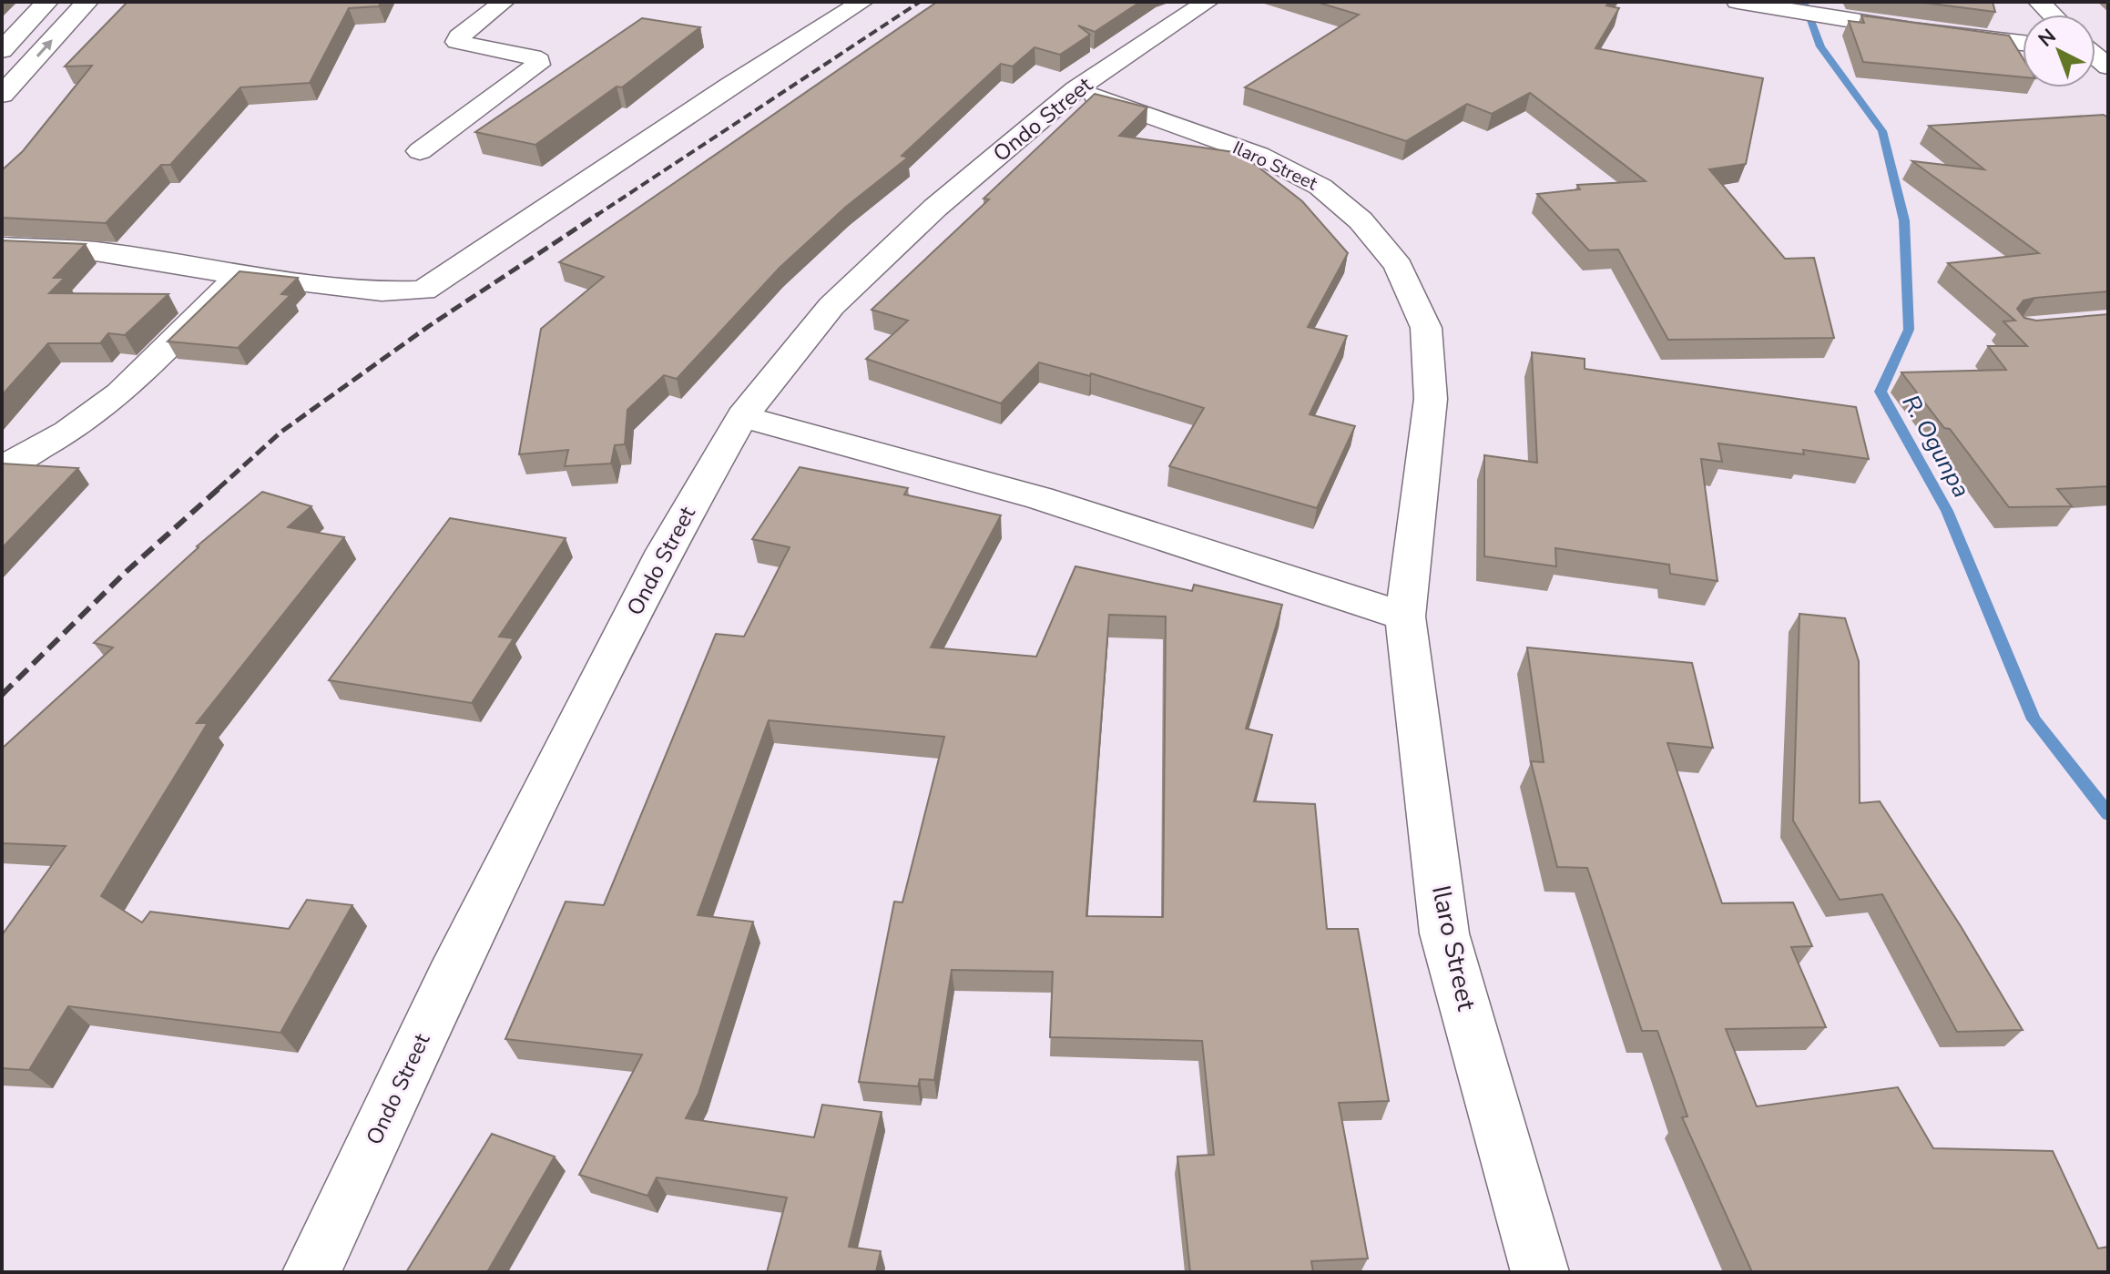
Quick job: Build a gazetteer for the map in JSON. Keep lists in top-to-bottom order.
{
  "streets": {
    "street": ["Ondo Street", "Ilaro Street"]
  },
  "crossings": [
    ["Ondo Street", "Ilaro Street"]
  ],
  "water": ["R. Ogunpa"],
  "north": "top left"
}
